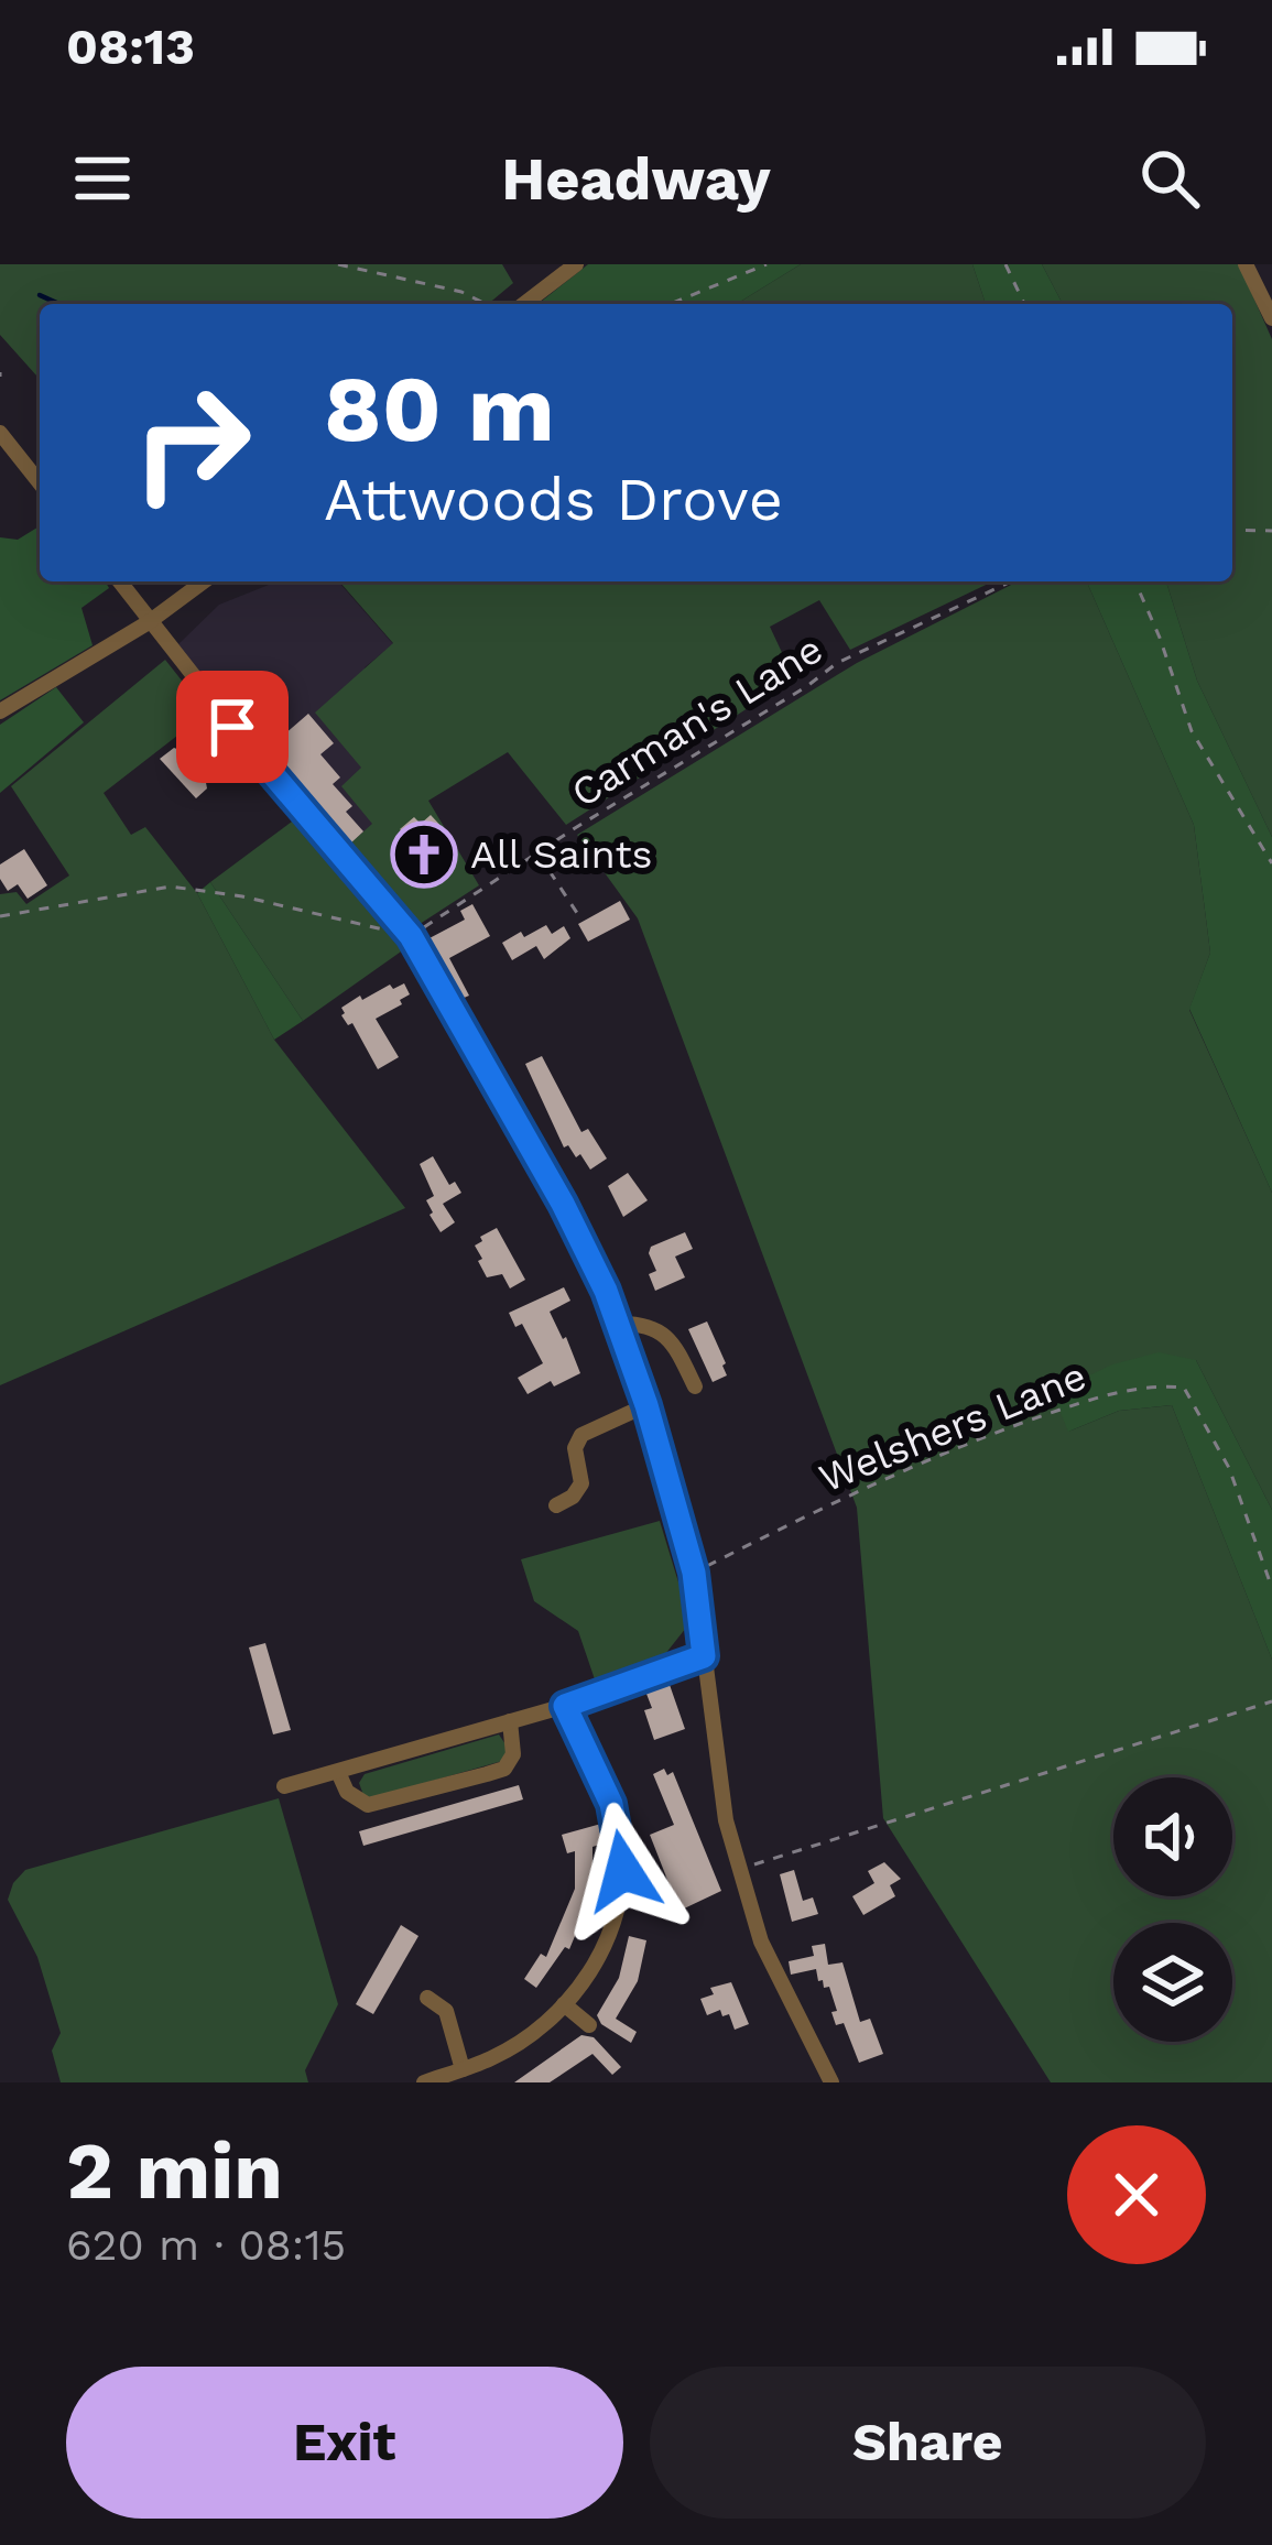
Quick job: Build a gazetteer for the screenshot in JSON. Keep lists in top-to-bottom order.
{
  "streets": {
    "path": ["Carman's Lane", "Welshers Lane"]
  },
  "places": {
    "church": ["All Saints"]
  },
  "page": {
    "status": "08:13",
    "header": "Headway",
    "turn": ["80 m", "Attwoods Drove"],
    "heading": ["2 min", "620 m · 08:15"],
    "buttons": ["Exit", "Share"]
  }
}
